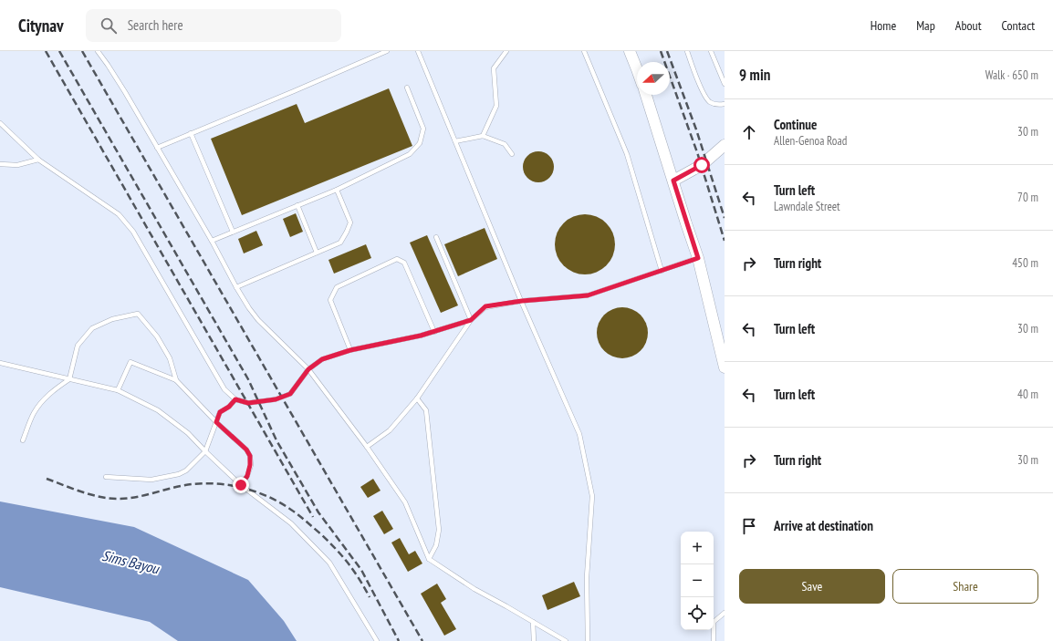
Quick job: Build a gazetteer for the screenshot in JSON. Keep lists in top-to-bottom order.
{
  "water": ["Sims Bayou"],
  "north": "left",
  "page": {
    "header": "Citynav",
    "search": "Search here",
    "nav": [
      "Home",
      "Map",
      "About",
      "Contact"
    ],
    "heading": ["9 min", "Walk · 650 m"],
    "list": [
      ["Continue", "Allen-Genoa Road", "30 m"],
      ["Turn left", "Lawndale Street", "70 m"],
      ["Turn right", "450 m"],
      ["Turn left", "30 m"],
      ["Turn left", "40 m"],
      ["Turn right", "30 m"],
      "Arrive at destination"
    ],
    "map_buttons": ["+", "−"],
    "buttons": ["Save", "Share"]
  }
}
